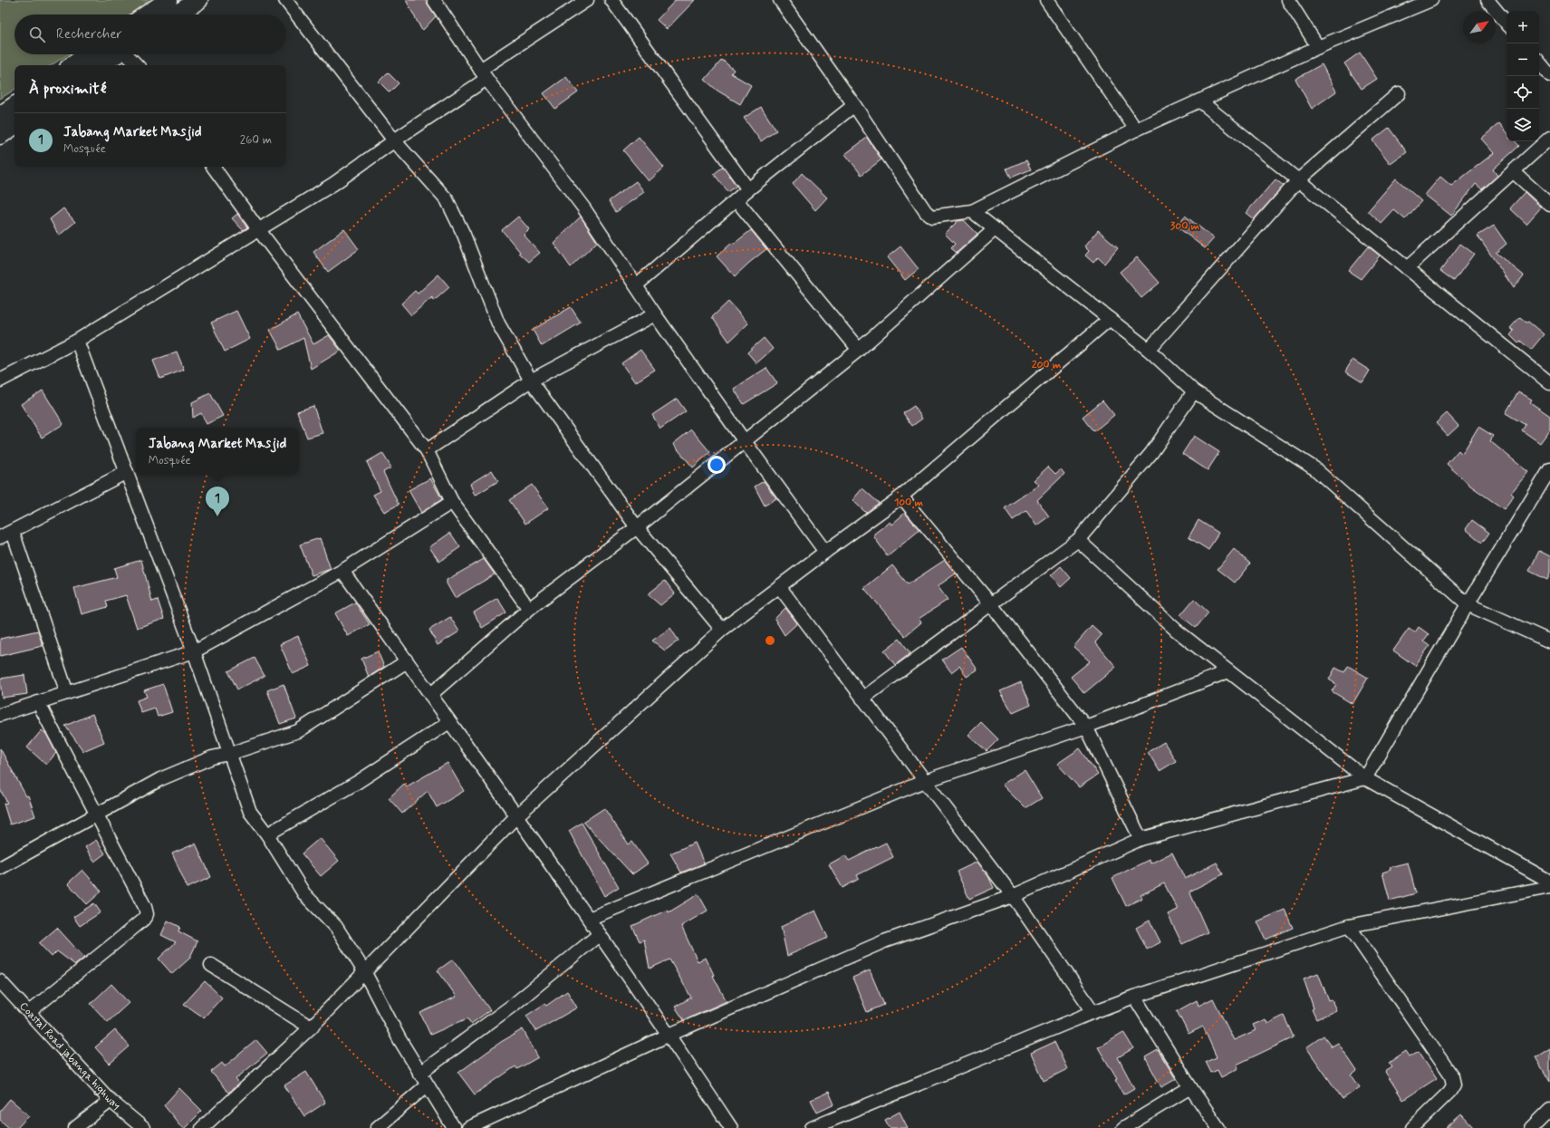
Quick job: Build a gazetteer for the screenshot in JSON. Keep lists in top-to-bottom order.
{
  "streets": {
    "street": ["Coastal Road jabanga highway"]
  },
  "north": "top right",
  "page": {
    "map_buttons": ["+", "−"],
    "search": "Rechercher",
    "heading": "À proximité",
    "list": [
      {
        "mark": "1",
        "name": "Jabang Market Masjid",
        "note": "Mosquée",
        "value": "260 m"
      }
    ],
    "popup": ["Jabang Market Masjid", "Mosquée"],
    "pins": "1"
  },
  "rings": ["300 m", "200 m", "100 m"]
}
